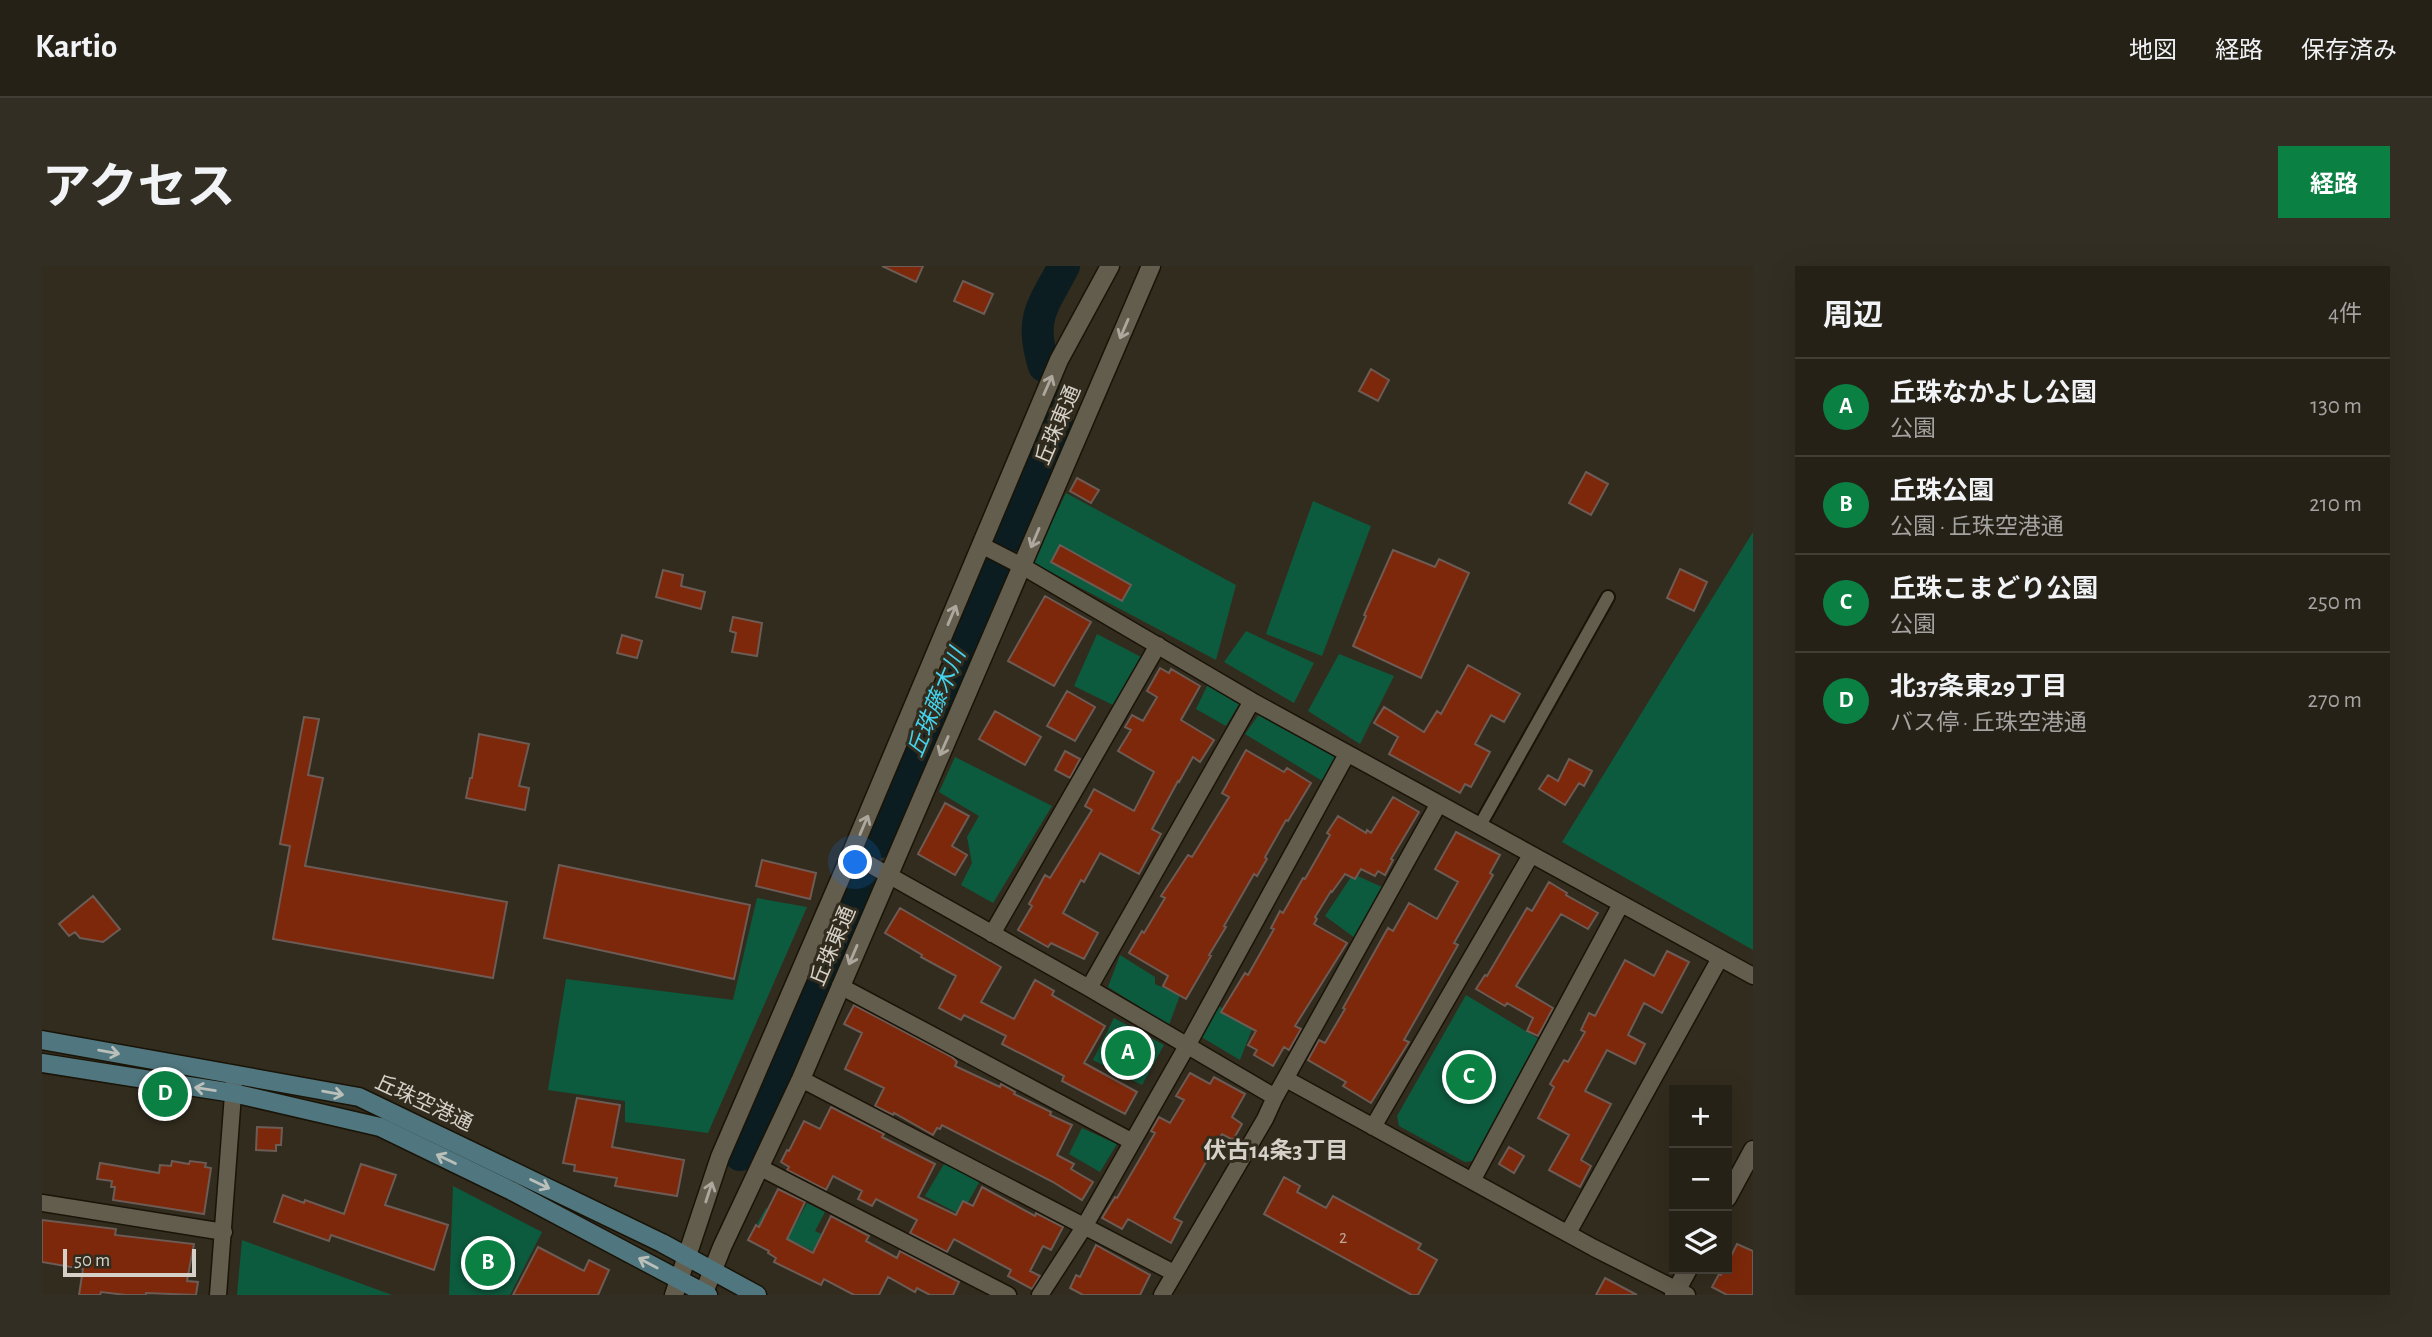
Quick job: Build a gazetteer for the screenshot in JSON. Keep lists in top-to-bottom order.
{
  "streets": {
    "main road": ["丘珠空港通"],
    "street": ["丘珠東通"]
  },
  "crossings": [
    ["丘珠東通", "丘珠空港通"]
  ],
  "districts": ["伏古14条3丁目"],
  "water": ["丘珠藤木川"],
  "house_numbers": ["2"],
  "scale_bar": "50 m",
  "page": {
    "header": "Kartio",
    "nav": ["地図", "経路", "保存済み"],
    "title": "アクセス",
    "buttons": "経路",
    "heading": ["周辺", "4件"],
    "list": [
      {
        "mark": "A",
        "name": "丘珠なかよし公園",
        "note": "公園",
        "value": "130 m"
      },
      {
        "mark": "B",
        "name": "丘珠公園",
        "note": "公園 · 丘珠空港通",
        "value": "210 m"
      },
      {
        "mark": "C",
        "name": "丘珠こまどり公園",
        "note": "公園",
        "value": "250 m"
      },
      {
        "mark": "D",
        "name": "北37条東29丁目",
        "note": "バス停 · 丘珠空港通",
        "value": "270 m"
      }
    ],
    "pins": [
      "A",
      "C",
      "D",
      "B"
    ],
    "map_buttons": ["+", "−"],
    "scale": "50 m"
  }
}
